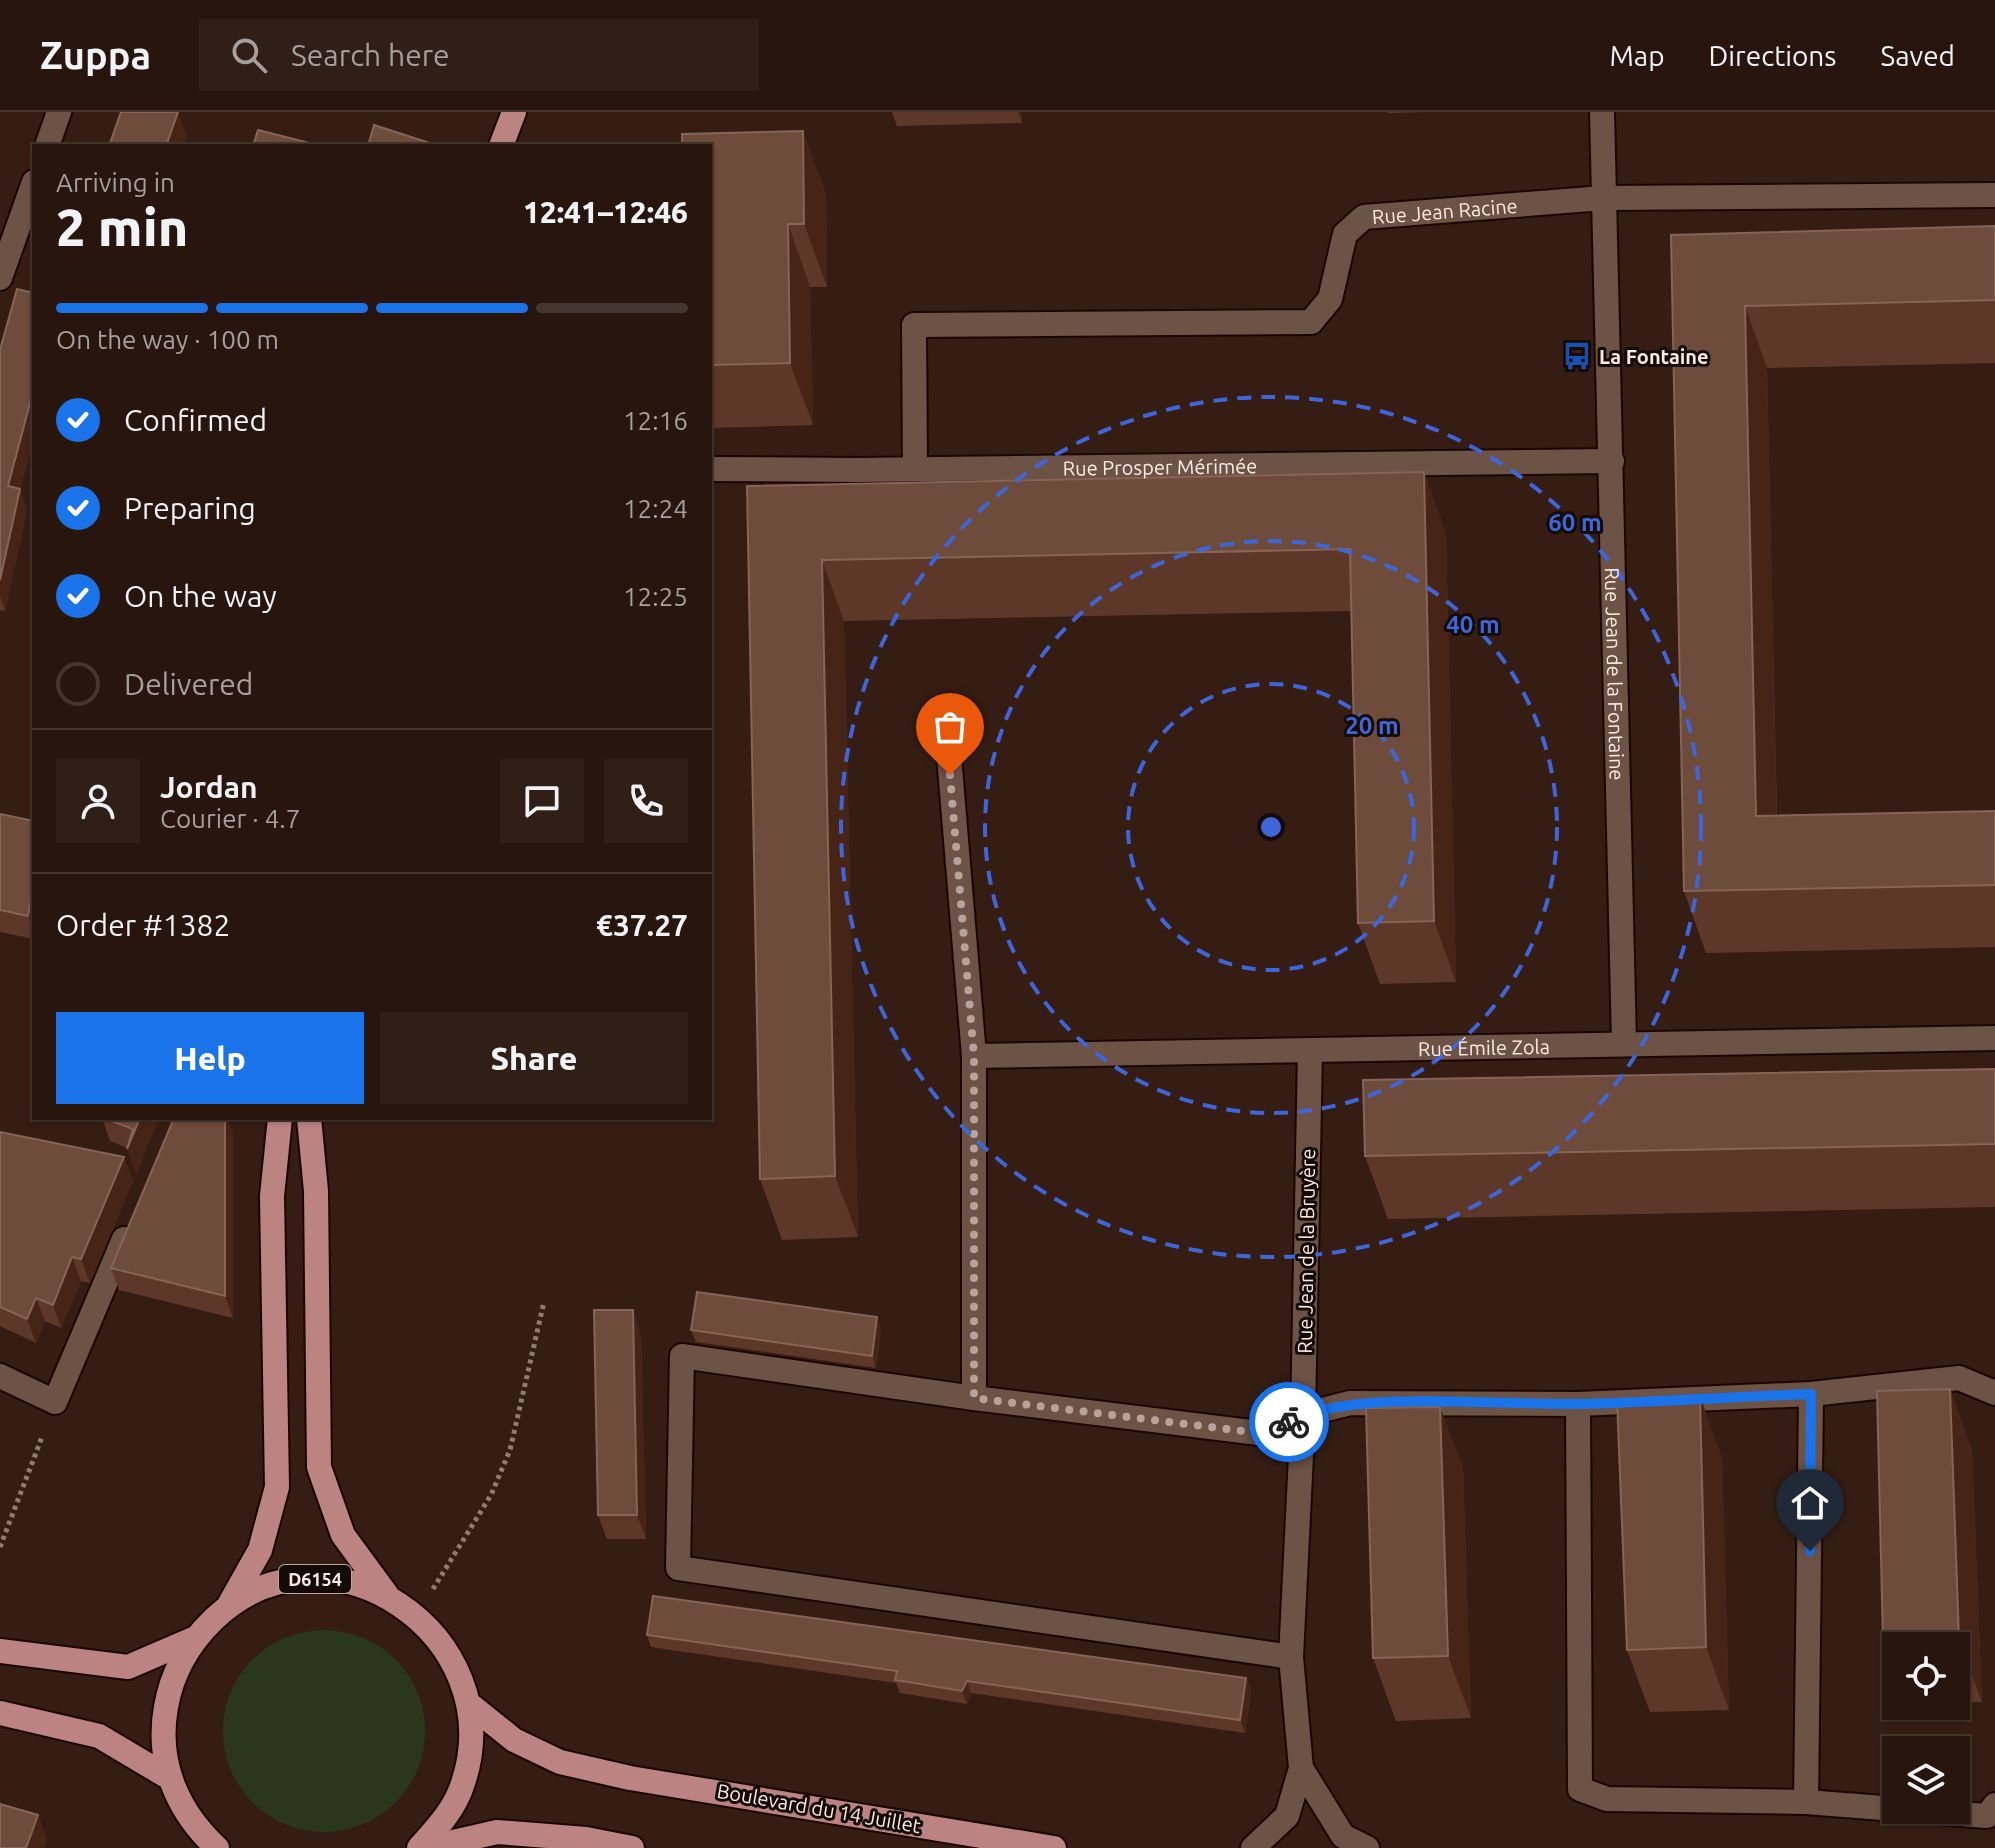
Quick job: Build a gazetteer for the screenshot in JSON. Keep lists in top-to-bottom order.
{
  "streets": {
    "main road": ["D6154", "Boulevard du 14 Juillet"],
    "street": [
      "Rue Jean Racine",
      "Rue Prosper Mérimée",
      "Rue Jean de la Fontaine",
      "Rue Émile Zola",
      "Rue Jean de la Bruyère"
    ]
  },
  "crossings": [
    ["Rue Jean Racine", "Rue Prosper Mérimée"],
    ["Rue Jean Racine", "Rue Jean de la Fontaine"],
    ["Rue Prosper Mérimée", "Rue Jean de la Fontaine"],
    ["Rue Jean de la Fontaine", "Rue Émile Zola"],
    ["Rue Émile Zola", "Rue Jean de la Bruyère"],
    ["D6154", "Boulevard du 14 Juillet"]
  ],
  "places": {
    "bus stop": ["La Fontaine"]
  },
  "page": {
    "header": "Zuppa",
    "search": "Search here",
    "nav": ["Map", "Directions", "Saved"],
    "heading": ["2 min", "Arriving in", "12:41–12:46"],
    "panel": [
      "Jordan",
      "Courier · 4.7",
      "Order #1382",
      "€37.27"
    ],
    "bar": "On the way · 100 m",
    "list": [
      ["Confirmed", "12:16"],
      ["Preparing", "12:24"],
      ["On the way", "12:25"],
      "Delivered"
    ],
    "buttons": ["Help", "Share"]
  },
  "rings": ["60 m", "40 m", "20 m"]
}
